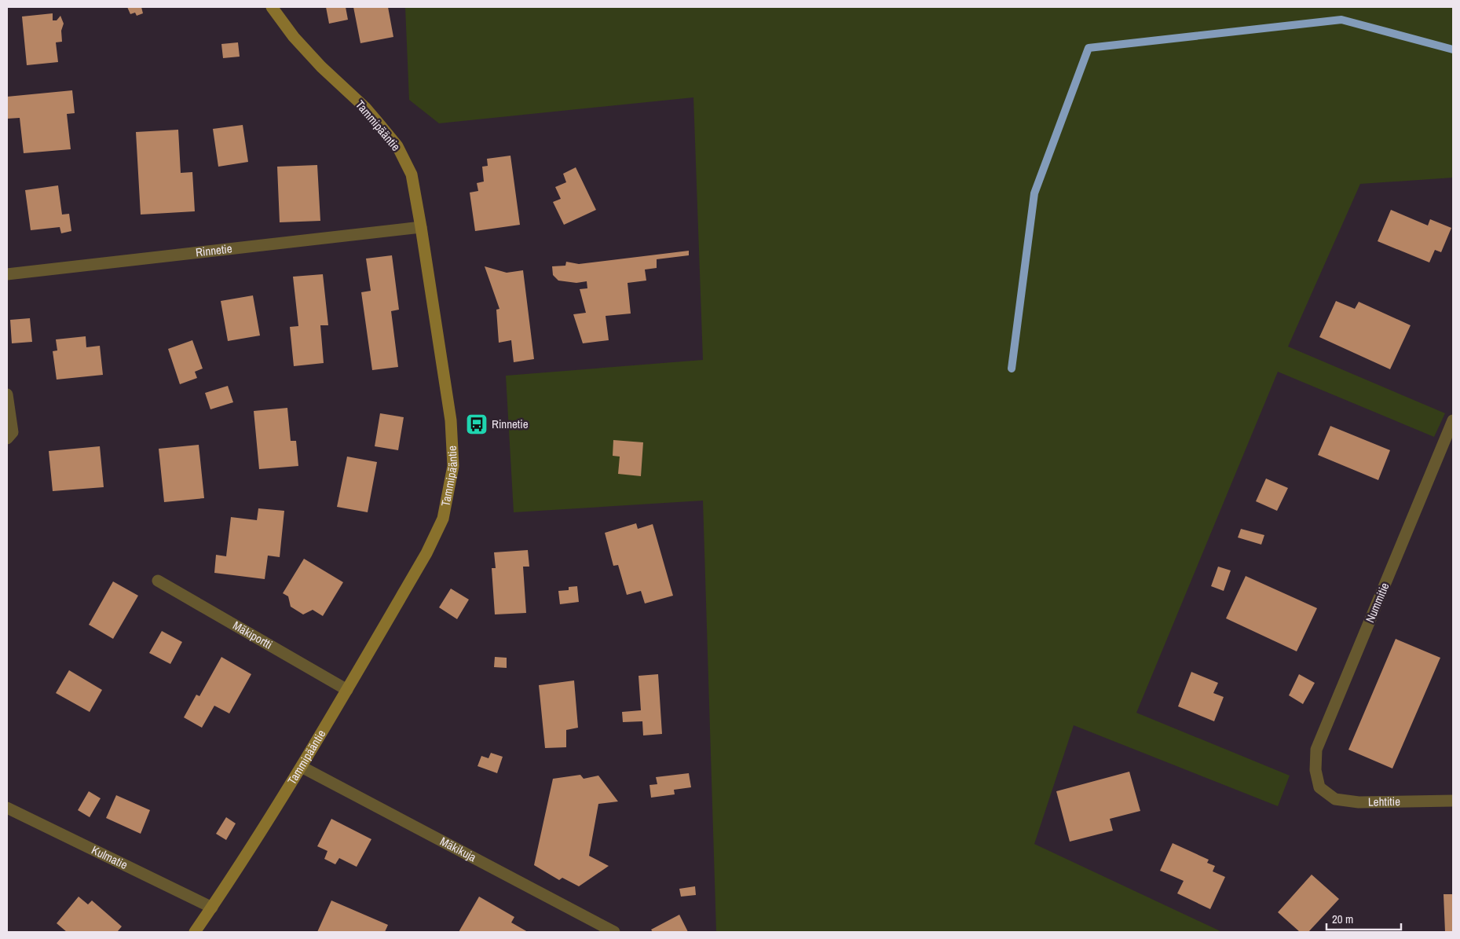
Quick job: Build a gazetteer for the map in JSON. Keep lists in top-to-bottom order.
{
  "streets": {
    "street": [
      "Tammipääntie",
      "Rinnetie",
      "Nummitie",
      "Mäkiportti",
      "Lehtitie",
      "Mäkikuja",
      "Kulmatie"
    ]
  },
  "crossings": [
    ["Tammipääntie", "Rinnetie"],
    ["Tammipääntie", "Mäkiportti"],
    ["Tammipääntie", "Mäkikuja"],
    ["Tammipääntie", "Kulmatie"],
    ["Nummitie", "Lehtitie"]
  ],
  "places": {
    "bus stop": ["Rinnetie"]
  },
  "scale_bar": "20 m"
}
